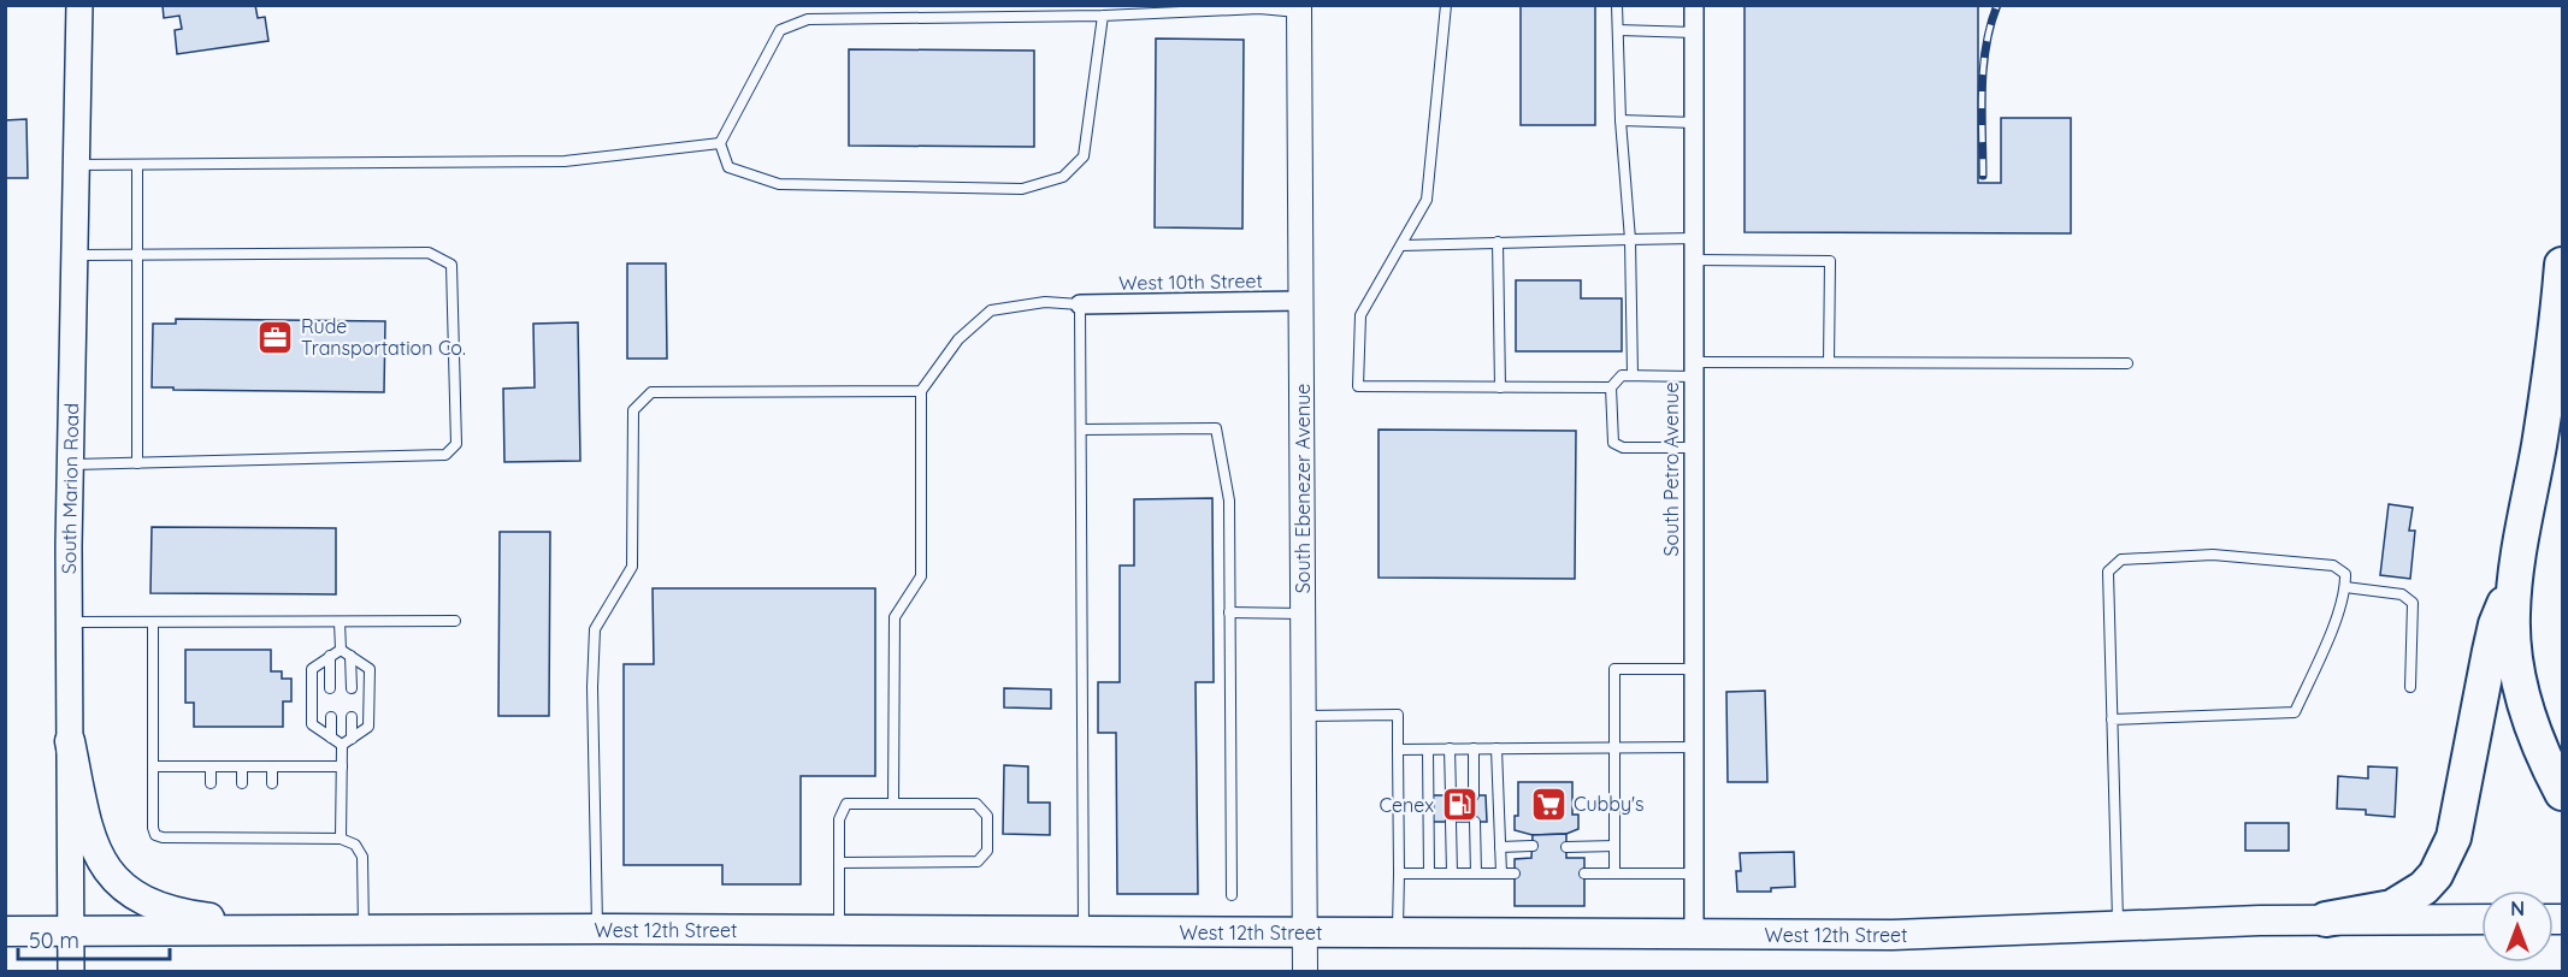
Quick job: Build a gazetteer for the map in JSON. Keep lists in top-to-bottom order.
{
  "streets": {
    "main road": ["South Marion Road", "West 12th Street"],
    "street": ["West 10th Street", "South Petro Avenue", "South Ebenezer Avenue"]
  },
  "crossings": [
    ["West 10th Street", "South Ebenezer Avenue"],
    ["South Petro Avenue", "West 12th Street"],
    ["South Marion Road", "West 12th Street"],
    ["South Ebenezer Avenue", "West 12th Street"]
  ],
  "places": {
    "office": ["Rude Transportation Co."],
    "supermarket": ["Cubby's"],
    "fuel station": ["Cenex"]
  },
  "scale_bar": "50 m",
  "north": "top"
}
